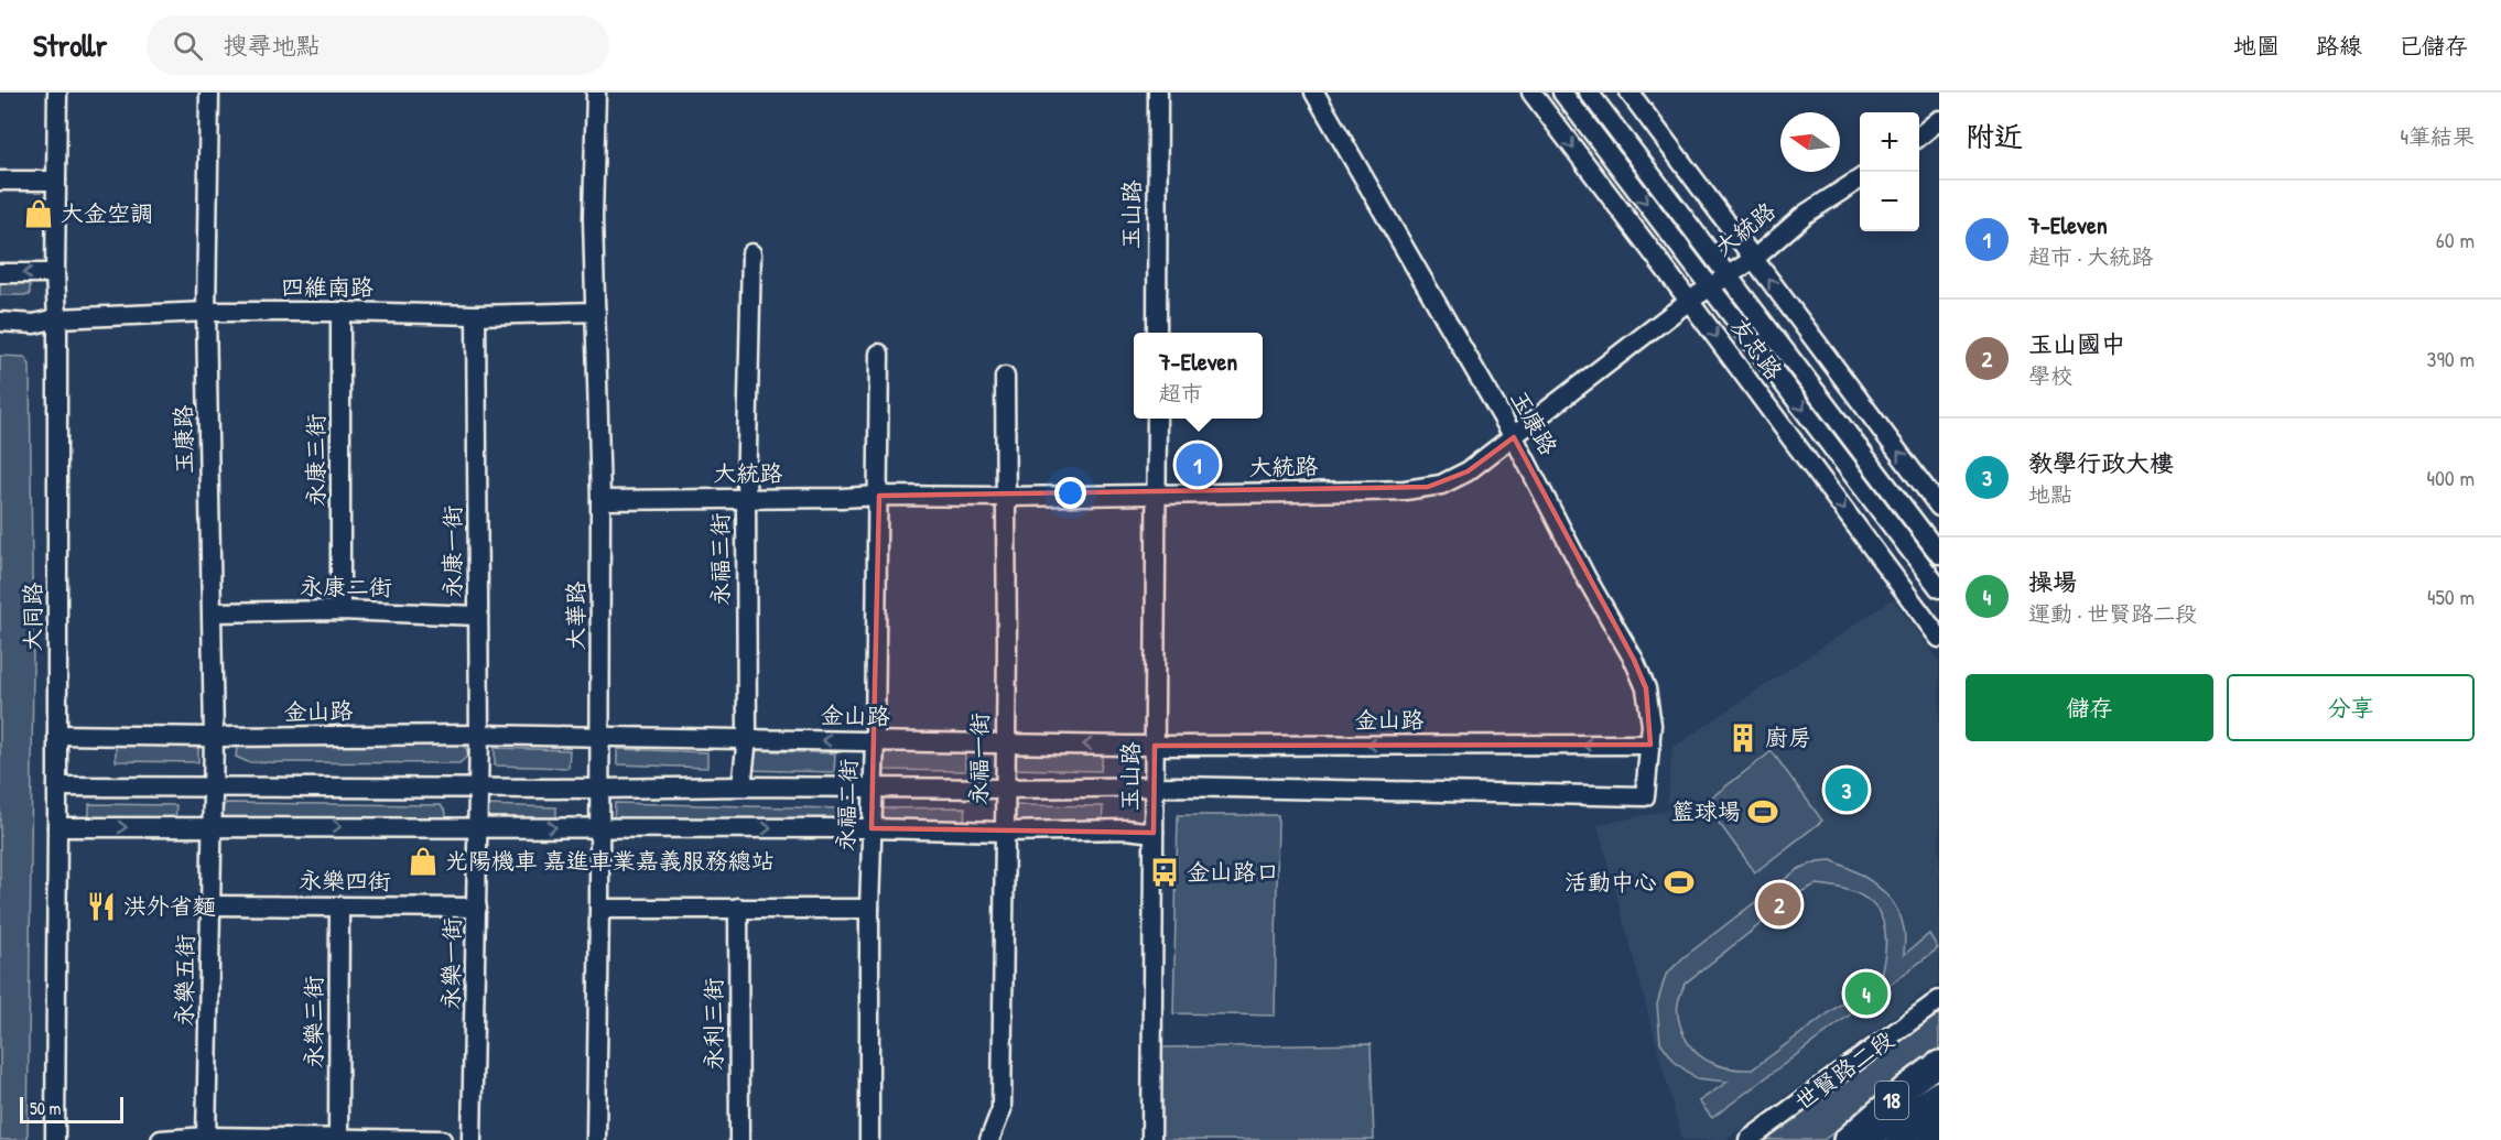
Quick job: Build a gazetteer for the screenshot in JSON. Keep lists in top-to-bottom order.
{
  "streets": {
    "main road": ["18"],
    "street": [
      "玉山路",
      "大統路",
      "四維南路",
      "友忠路",
      "玉康路",
      "永康三街",
      "永康一街",
      "永福三街",
      "永康二街",
      "大華路",
      "大同路",
      "金山路",
      "永福一街",
      "永福二街",
      "永樂四街",
      "永樂一街",
      "永樂五街",
      "永樂三街",
      "永利三街",
      "世賢路二段"
    ]
  },
  "crossings": [
    ["玉山路", "大統路"],
    ["玉山路", "玉康路"],
    ["玉山路", "金山路"],
    ["大統路", "友忠路"],
    ["大統路", "玉康路"],
    ["大統路", "永福三街"],
    ["大統路", "大華路"],
    ["大統路", "永福一街"],
    ["大統路", "永福二街"],
    ["四維南路", "玉康路"],
    ["四維南路", "永康三街"],
    ["四維南路", "永康一街"],
    ["四維南路", "大華路"],
    ["四維南路", "大同路"],
    ["玉康路", "永康二街"],
    ["玉康路", "金山路"],
    ["玉康路", "永樂五街"],
    ["永康三街", "永康二街"],
    ["永康一街", "永康二街"],
    ["永康一街", "金山路"],
    ["永康一街", "永樂一街"],
    ["永福三街", "金山路"],
    ["大華路", "金山路"],
    ["大同路", "金山路"],
    ["金山路", "永福一街"],
    ["金山路", "永福二街"],
    ["永樂四街", "永樂一街"],
    ["永樂四街", "永樂五街"],
    ["永樂四街", "永樂三街"]
  ],
  "places": {
    "shop": ["大金空調", "光陽機車 嘉進車業嘉義服務總站"],
    "building": ["廚房"],
    "sports": ["籃球場", "活動中心"],
    "bus stop": ["金山路口"],
    "restaurant": ["洪外省麵"]
  },
  "scale_bar": "50 m",
  "north": "left",
  "page": {
    "header": "Strollr",
    "search": "搜尋地點",
    "nav": ["地圖", "路線", "已儲存"],
    "heading": ["附近", "4筆結果"],
    "map_buttons": ["+", "−"],
    "list": [
      {
        "mark": "1",
        "name": "7-Eleven",
        "note": "超市 · 大統路",
        "value": "60 m"
      },
      {
        "mark": "2",
        "name": "玉山國中",
        "note": "學校",
        "value": "390 m"
      },
      {
        "mark": "3",
        "name": "教學行政大樓",
        "note": "地點",
        "value": "400 m"
      },
      {
        "mark": "4",
        "name": "操場",
        "note": "運動 · 世賢路二段",
        "value": "450 m"
      }
    ],
    "popup": ["7-Eleven", "超市"],
    "pins": [
      "1",
      "3",
      "2",
      "4"
    ],
    "buttons": ["儲存", "分享"],
    "scale": "50 m"
  }
}
